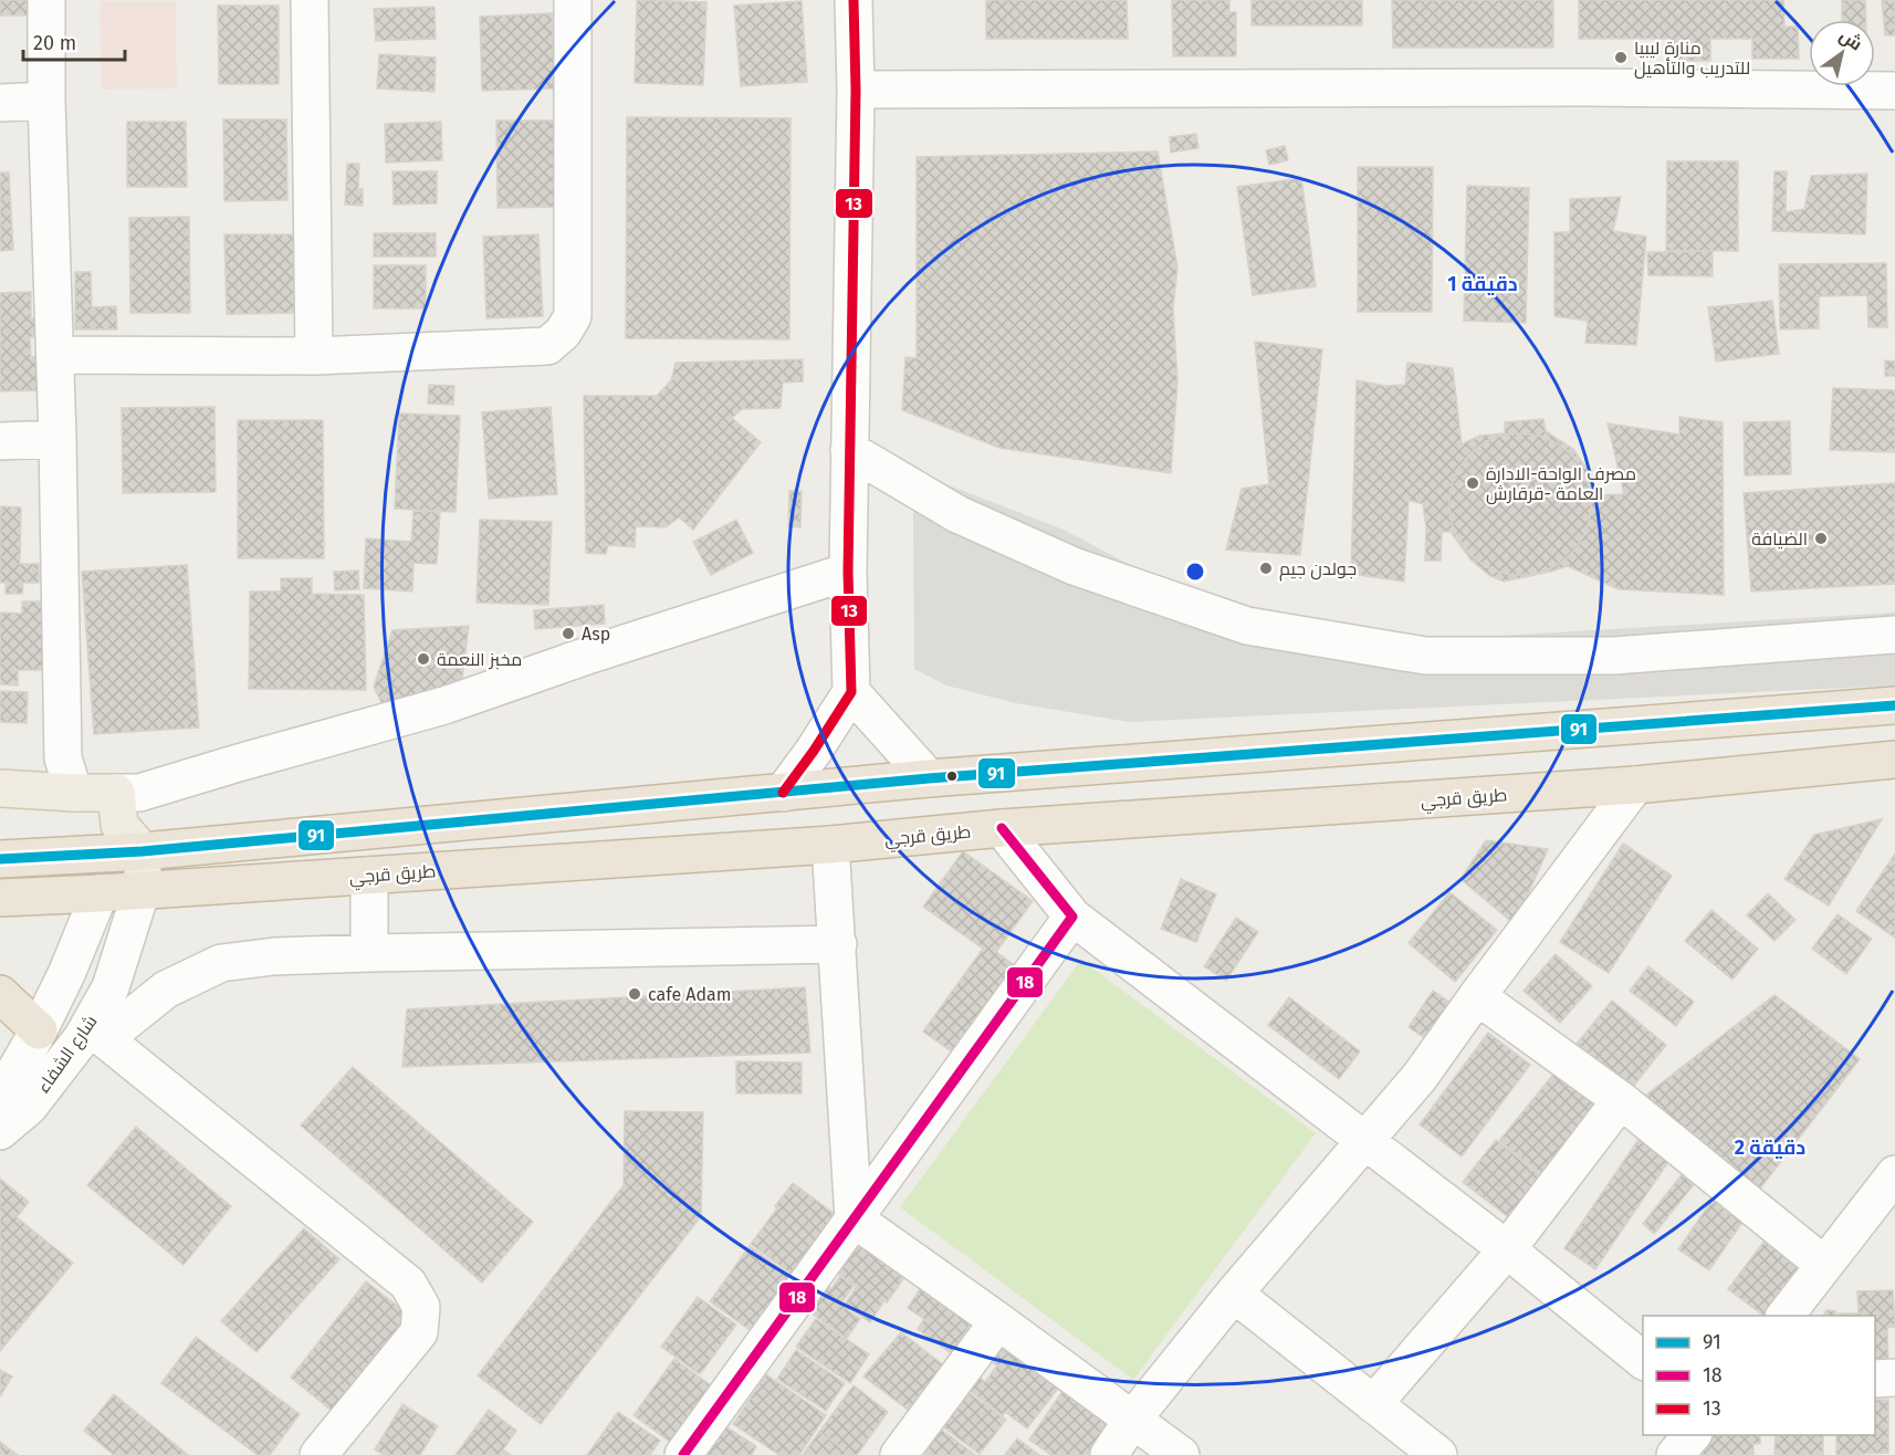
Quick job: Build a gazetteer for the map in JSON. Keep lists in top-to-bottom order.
{
  "streets": {
    "highway": ["طريق قرجي"],
    "street": ["شارع الشفاء"]
  },
  "crossings": [
    ["طريق قرجي", "شارع الشفاء"]
  ],
  "places": [
    "منارة ليبيا للتدريب والتأهيل",
    "مصرف الواحة-الادارة العامة -قرقارش",
    "الضيافة",
    "جولدن جيم",
    "Asp",
    "مخبز النعمة",
    "cafe Adam"
  ],
  "lines": ["transit line 13", "transit line 91", "transit line 18"],
  "legend": ["91", "18", "13"],
  "scale_bar": "20 m",
  "north": "top right",
  "rings": ["1 دقيقة", "2 دقيقة"]
}
